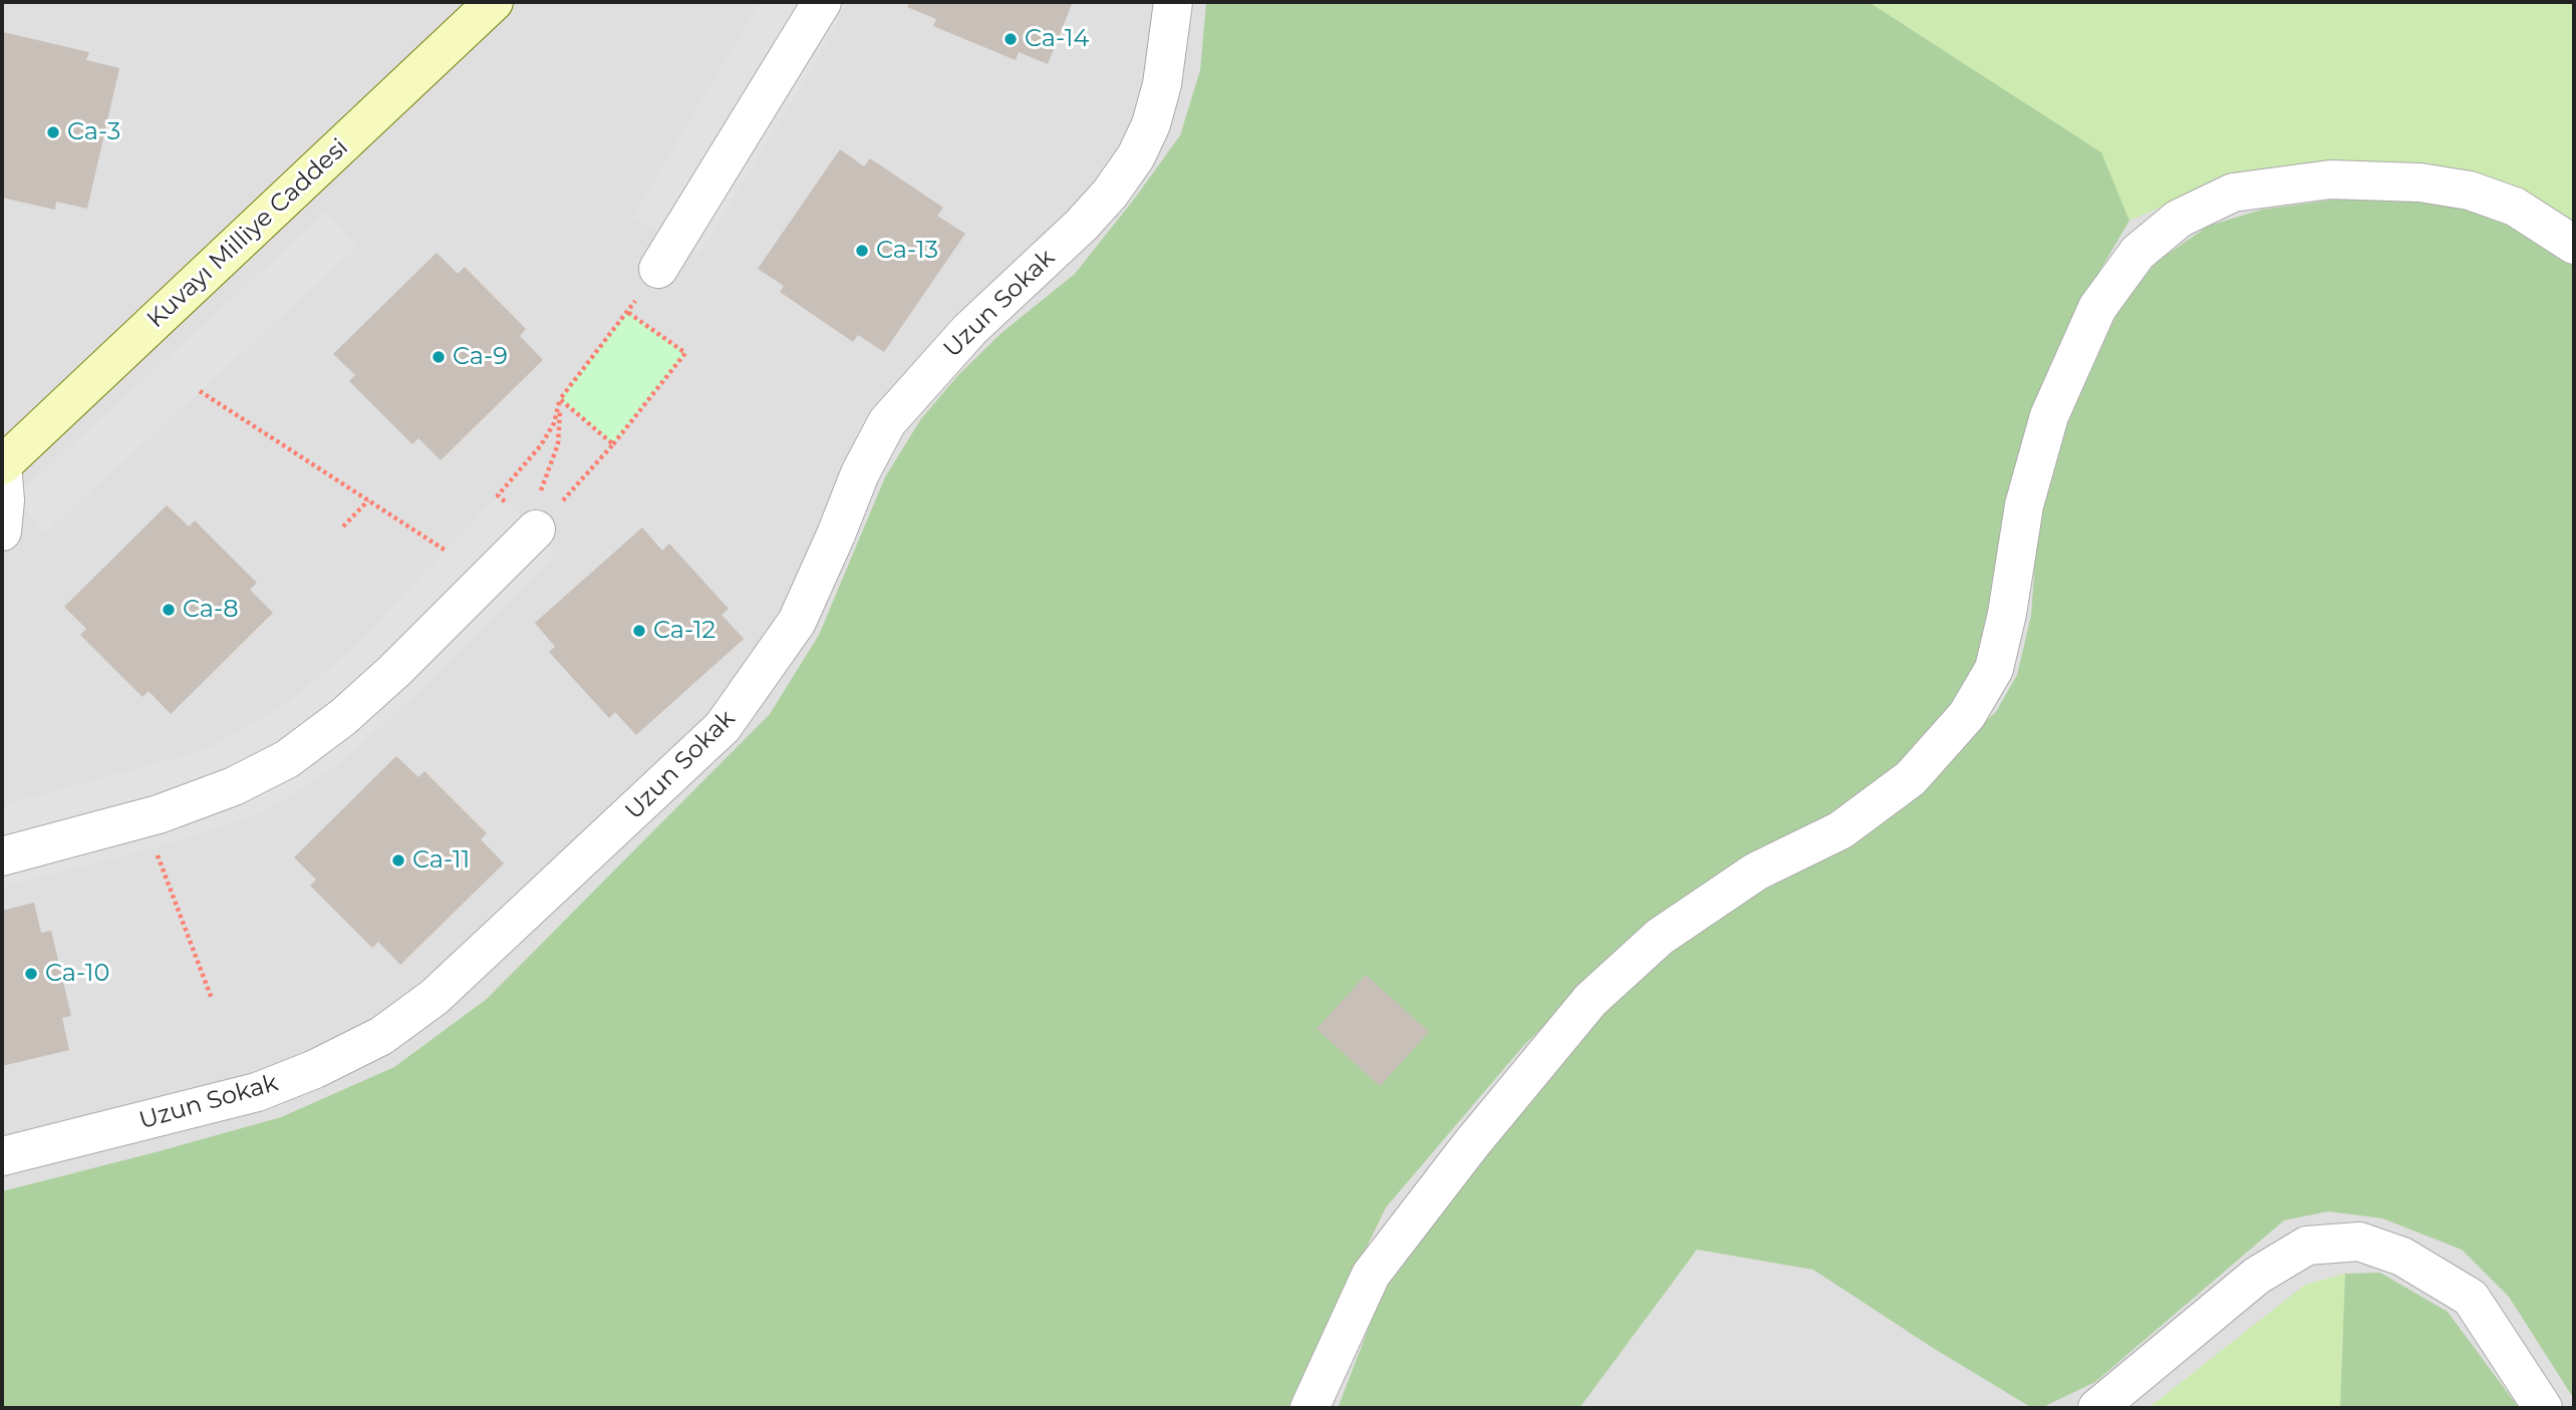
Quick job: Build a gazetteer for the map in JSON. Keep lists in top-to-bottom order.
{
  "streets": {
    "street": ["Kuvayı Milliye Caddesi", "Uzun Sokak"]
  },
  "places": [
    "Ca-14",
    "Ca-3",
    "Ca-13",
    "Ca-9",
    "Ca-8",
    "Ca-12",
    "Ca-11",
    "Ca-10"
  ]
}
